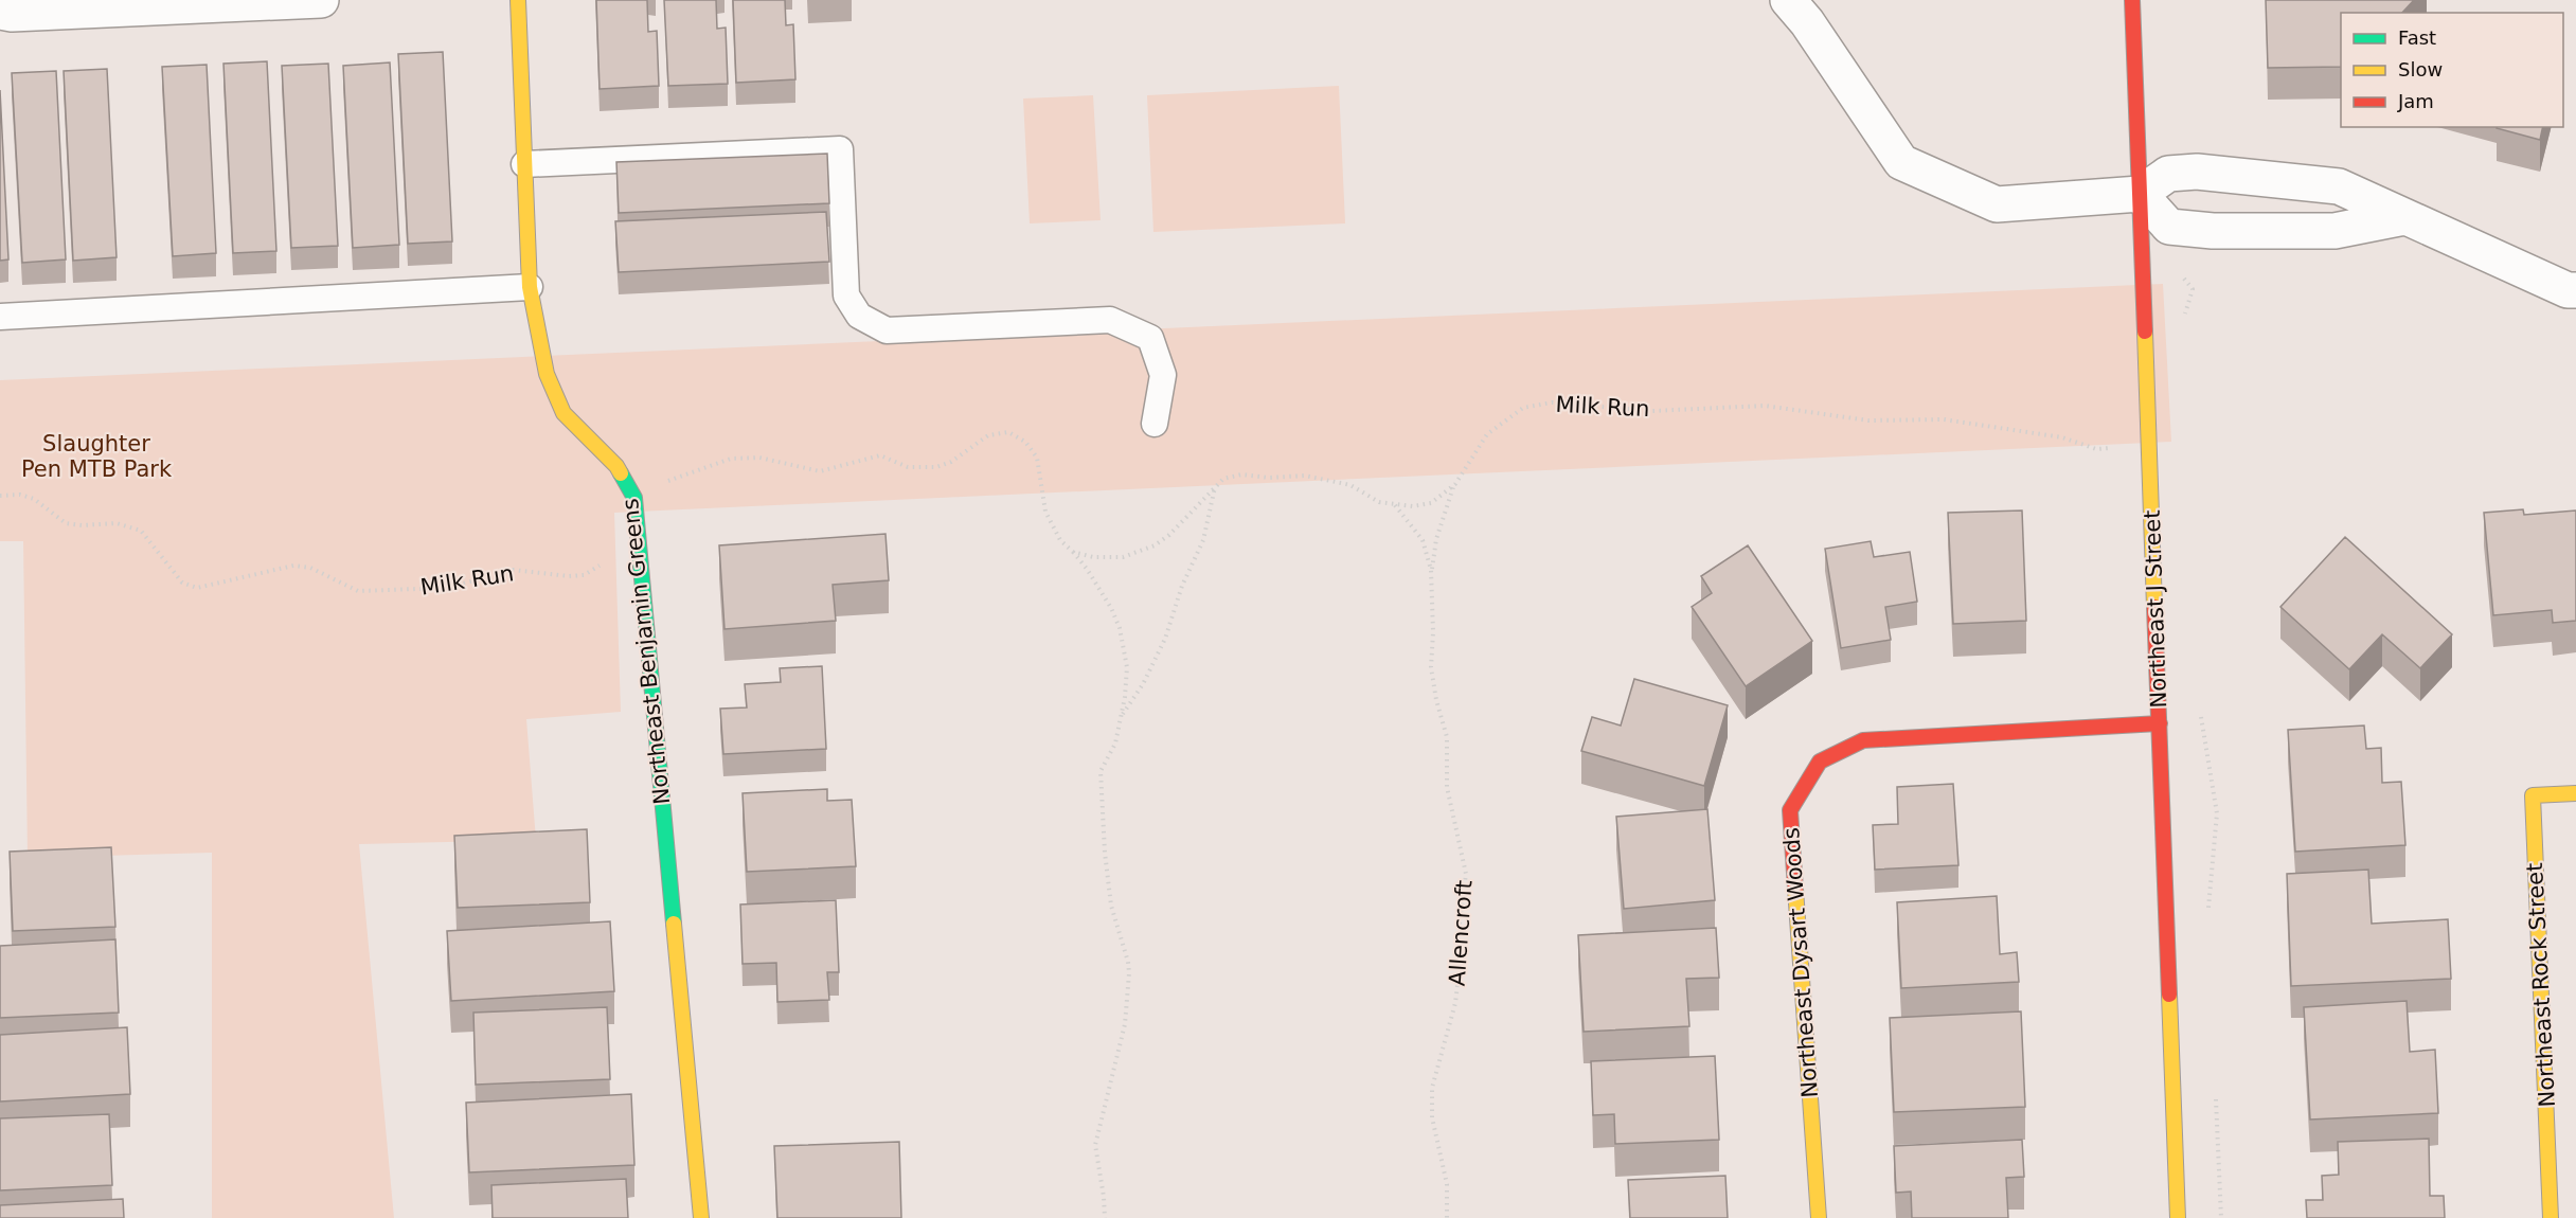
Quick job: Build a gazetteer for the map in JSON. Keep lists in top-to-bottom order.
{
  "streets": {
    "street": [
      "Northeast J Street",
      "Northeast Benjamin Greens",
      "Northeast Dysart Woods",
      "Northeast Rock Street"
    ],
    "path": ["Milk Run", "Allencroft"]
  },
  "crossings": [
    ["Milk Run", "Northeast J Street"],
    ["Milk Run", "Allencroft"],
    ["Northeast J Street", "Northeast Dysart Woods"]
  ],
  "parks": ["Slaughter Pen MTB Park"],
  "legend": ["Fast", "Slow", "Jam"]
}
